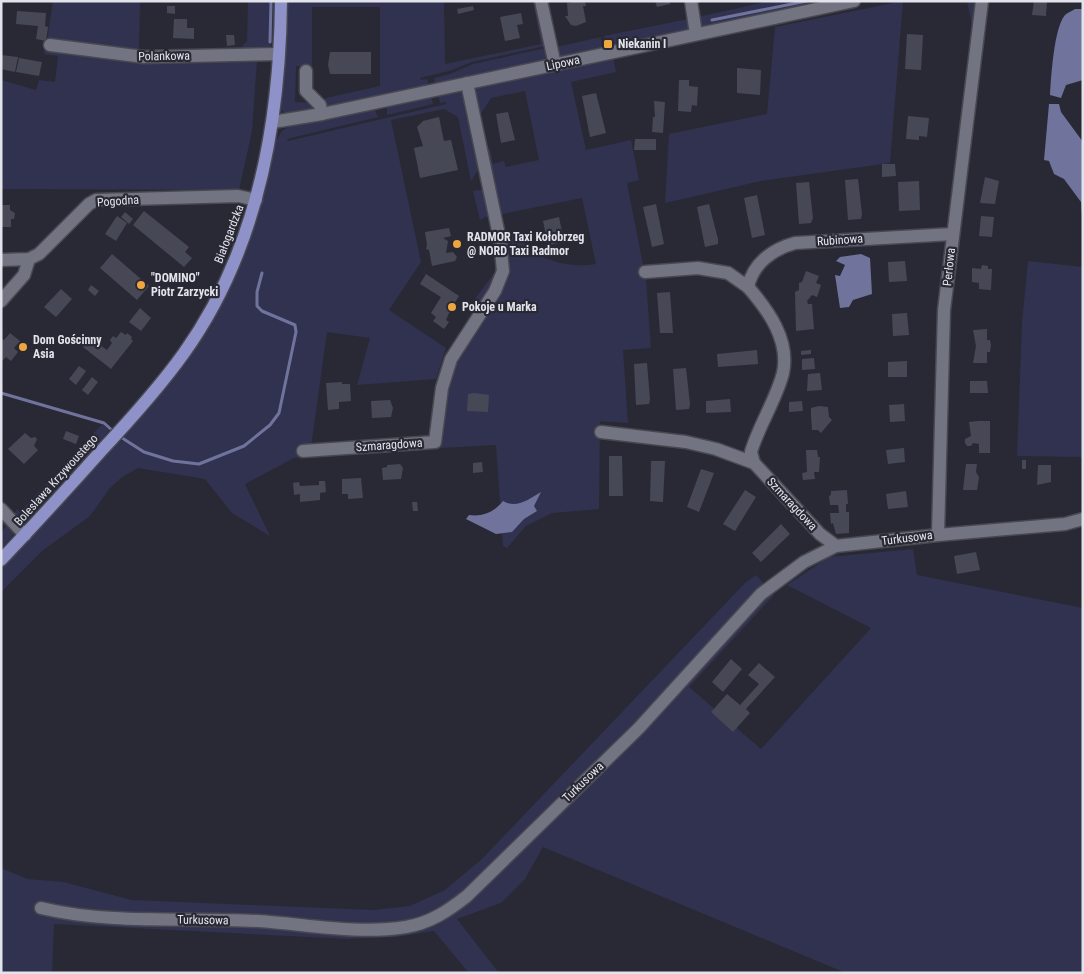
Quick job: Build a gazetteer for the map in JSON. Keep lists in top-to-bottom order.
{
  "streets": {
    "main road": ["Białogardzka", "Bolesława Krzywoustego"],
    "street": [
      "Polankowa",
      "Lipowa",
      "Pogodna",
      "Rubinowa",
      "Perłowa",
      "Szmaragdowa",
      "Turkusowa"
    ]
  },
  "crossings": [
    ["Polankowa", "Białogardzka"],
    ["Lipowa", "Białogardzka"],
    ["Lipowa", "Szmaragdowa"],
    ["Pogodna", "Białogardzka"],
    ["Białogardzka", "Bolesława Krzywoustego"],
    ["Rubinowa", "Perłowa"],
    ["Perłowa", "Turkusowa"],
    ["Szmaragdowa", "Turkusowa"]
  ],
  "places": {
    "transit": ["Niekanin I"],
    "other": [
      "RADMOR Taxi Kołobrzeg @ NORD Taxi Radmor",
      "\"DOMINO\" Piotr Zarzycki",
      "Pokoje u Marka",
      "Dom Gościnny Asia"
    ]
  }
}
